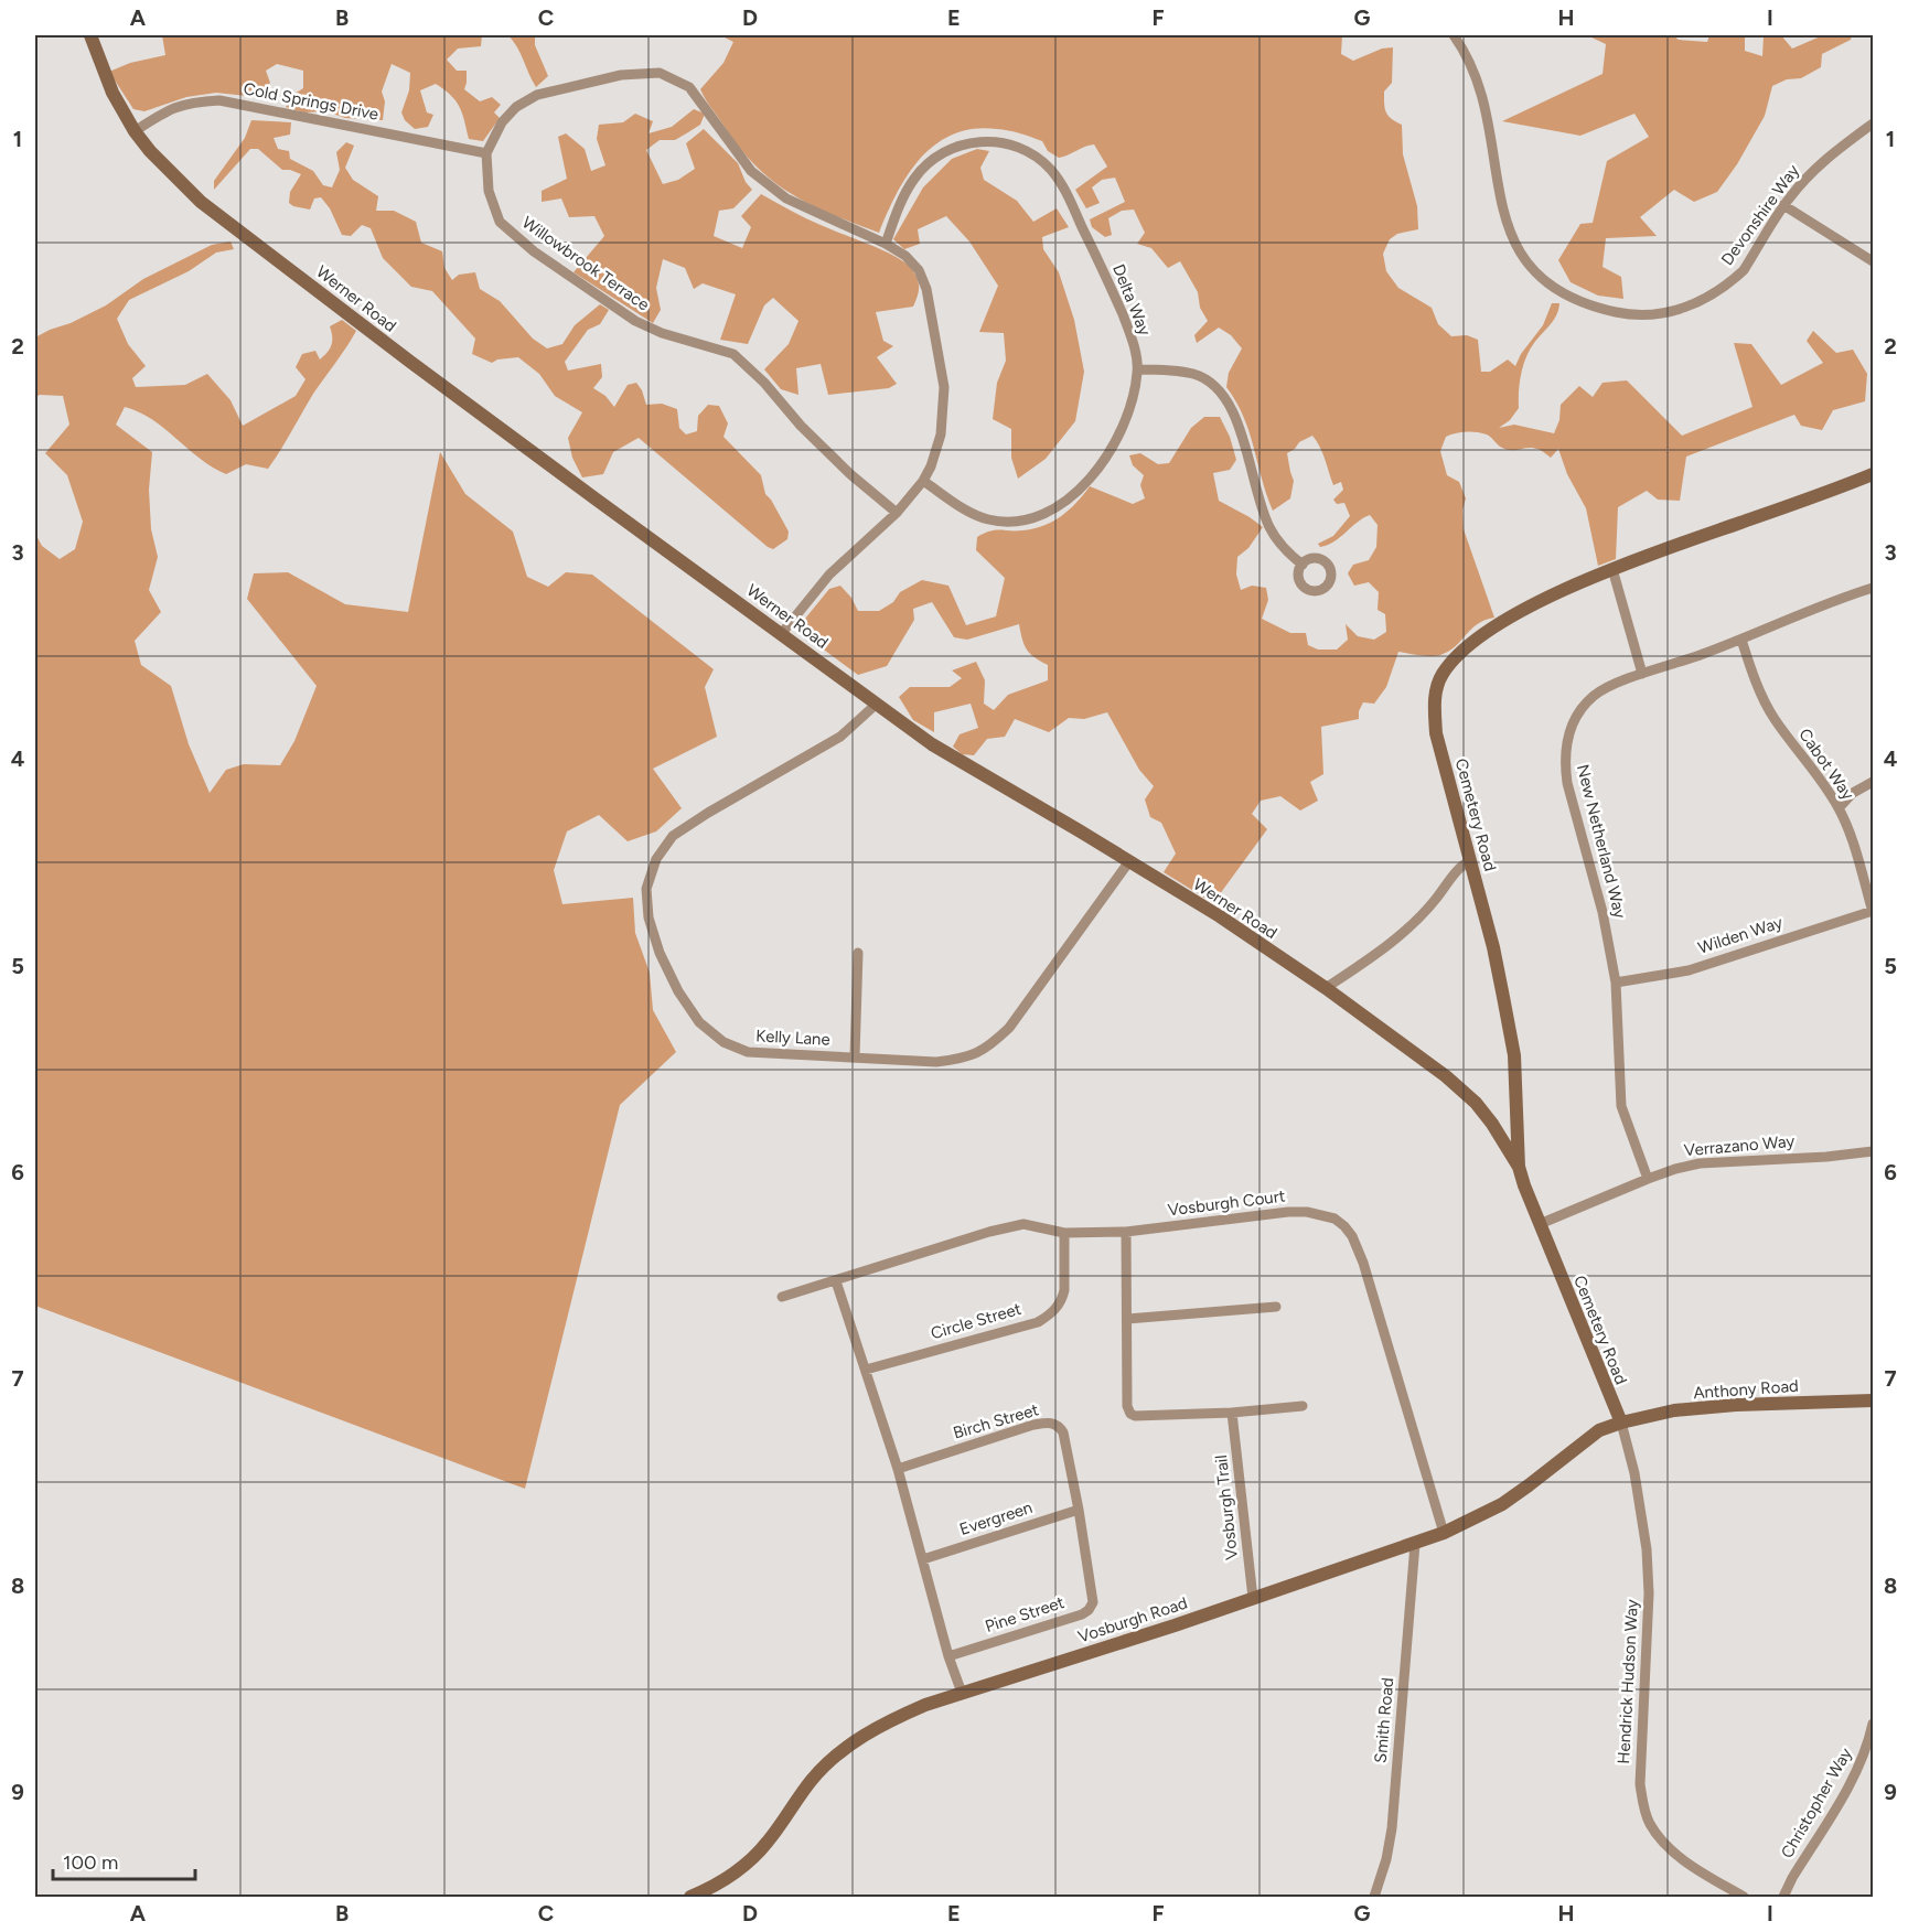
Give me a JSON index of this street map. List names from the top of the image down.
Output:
{
  "streets": {
    "street": [
      "Cold Springs Drive",
      "Devonshire Way",
      "Willowbrook Terrace",
      "Werner Road",
      "Delta Way",
      "Cabot Way",
      "Cemetery Road",
      "New Netherland Way",
      "Wilden Way",
      "Kelly Lane",
      "Verrazano Way",
      "Vosburgh Court",
      "Circle Street",
      "Anthony Road",
      "Birch Street",
      "Vosburgh Trail",
      "Evergreen",
      "Pine Street",
      "Vosburgh Road",
      "Hendrick Hudson Way",
      "Smith Road",
      "Christopher Way"
    ]
  },
  "crossings": [
    ["Cold Springs Drive", "Willowbrook Terrace"],
    ["Cold Springs Drive", "Werner Road"],
    ["Willowbrook Terrace", "Werner Road"],
    ["Willowbrook Terrace", "Delta Way"],
    ["Werner Road", "Cemetery Road"],
    ["Werner Road", "Kelly Lane"],
    ["Cabot Way", "New Netherland Way"],
    ["Cabot Way", "Wilden Way"],
    ["Cemetery Road", "Verrazano Way"],
    ["Cemetery Road", "Anthony Road"],
    ["Cemetery Road", "Vosburgh Road"],
    ["Cemetery Road", "Hendrick Hudson Way"],
    ["New Netherland Way", "Wilden Way"],
    ["New Netherland Way", "Verrazano Way"],
    ["Vosburgh Court", "Circle Street"],
    ["Vosburgh Court", "Vosburgh Road"],
    ["Anthony Road", "Vosburgh Road"],
    ["Anthony Road", "Hendrick Hudson Way"],
    ["Birch Street", "Evergreen"],
    ["Birch Street", "Pine Street"],
    ["Vosburgh Trail", "Vosburgh Road"],
    ["Evergreen", "Pine Street"],
    ["Vosburgh Road", "Hendrick Hudson Way"],
    ["Vosburgh Road", "Smith Road"]
  ],
  "scale_bar": "100 m",
  "grid": {
    "columns": [
      "A",
      "B",
      "C",
      "D",
      "E",
      "F",
      "G",
      "H",
      "I"
    ],
    "rows": [
      "1",
      "2",
      "3",
      "4",
      "5",
      "6",
      "7",
      "8",
      "9"
    ]
  }
}
